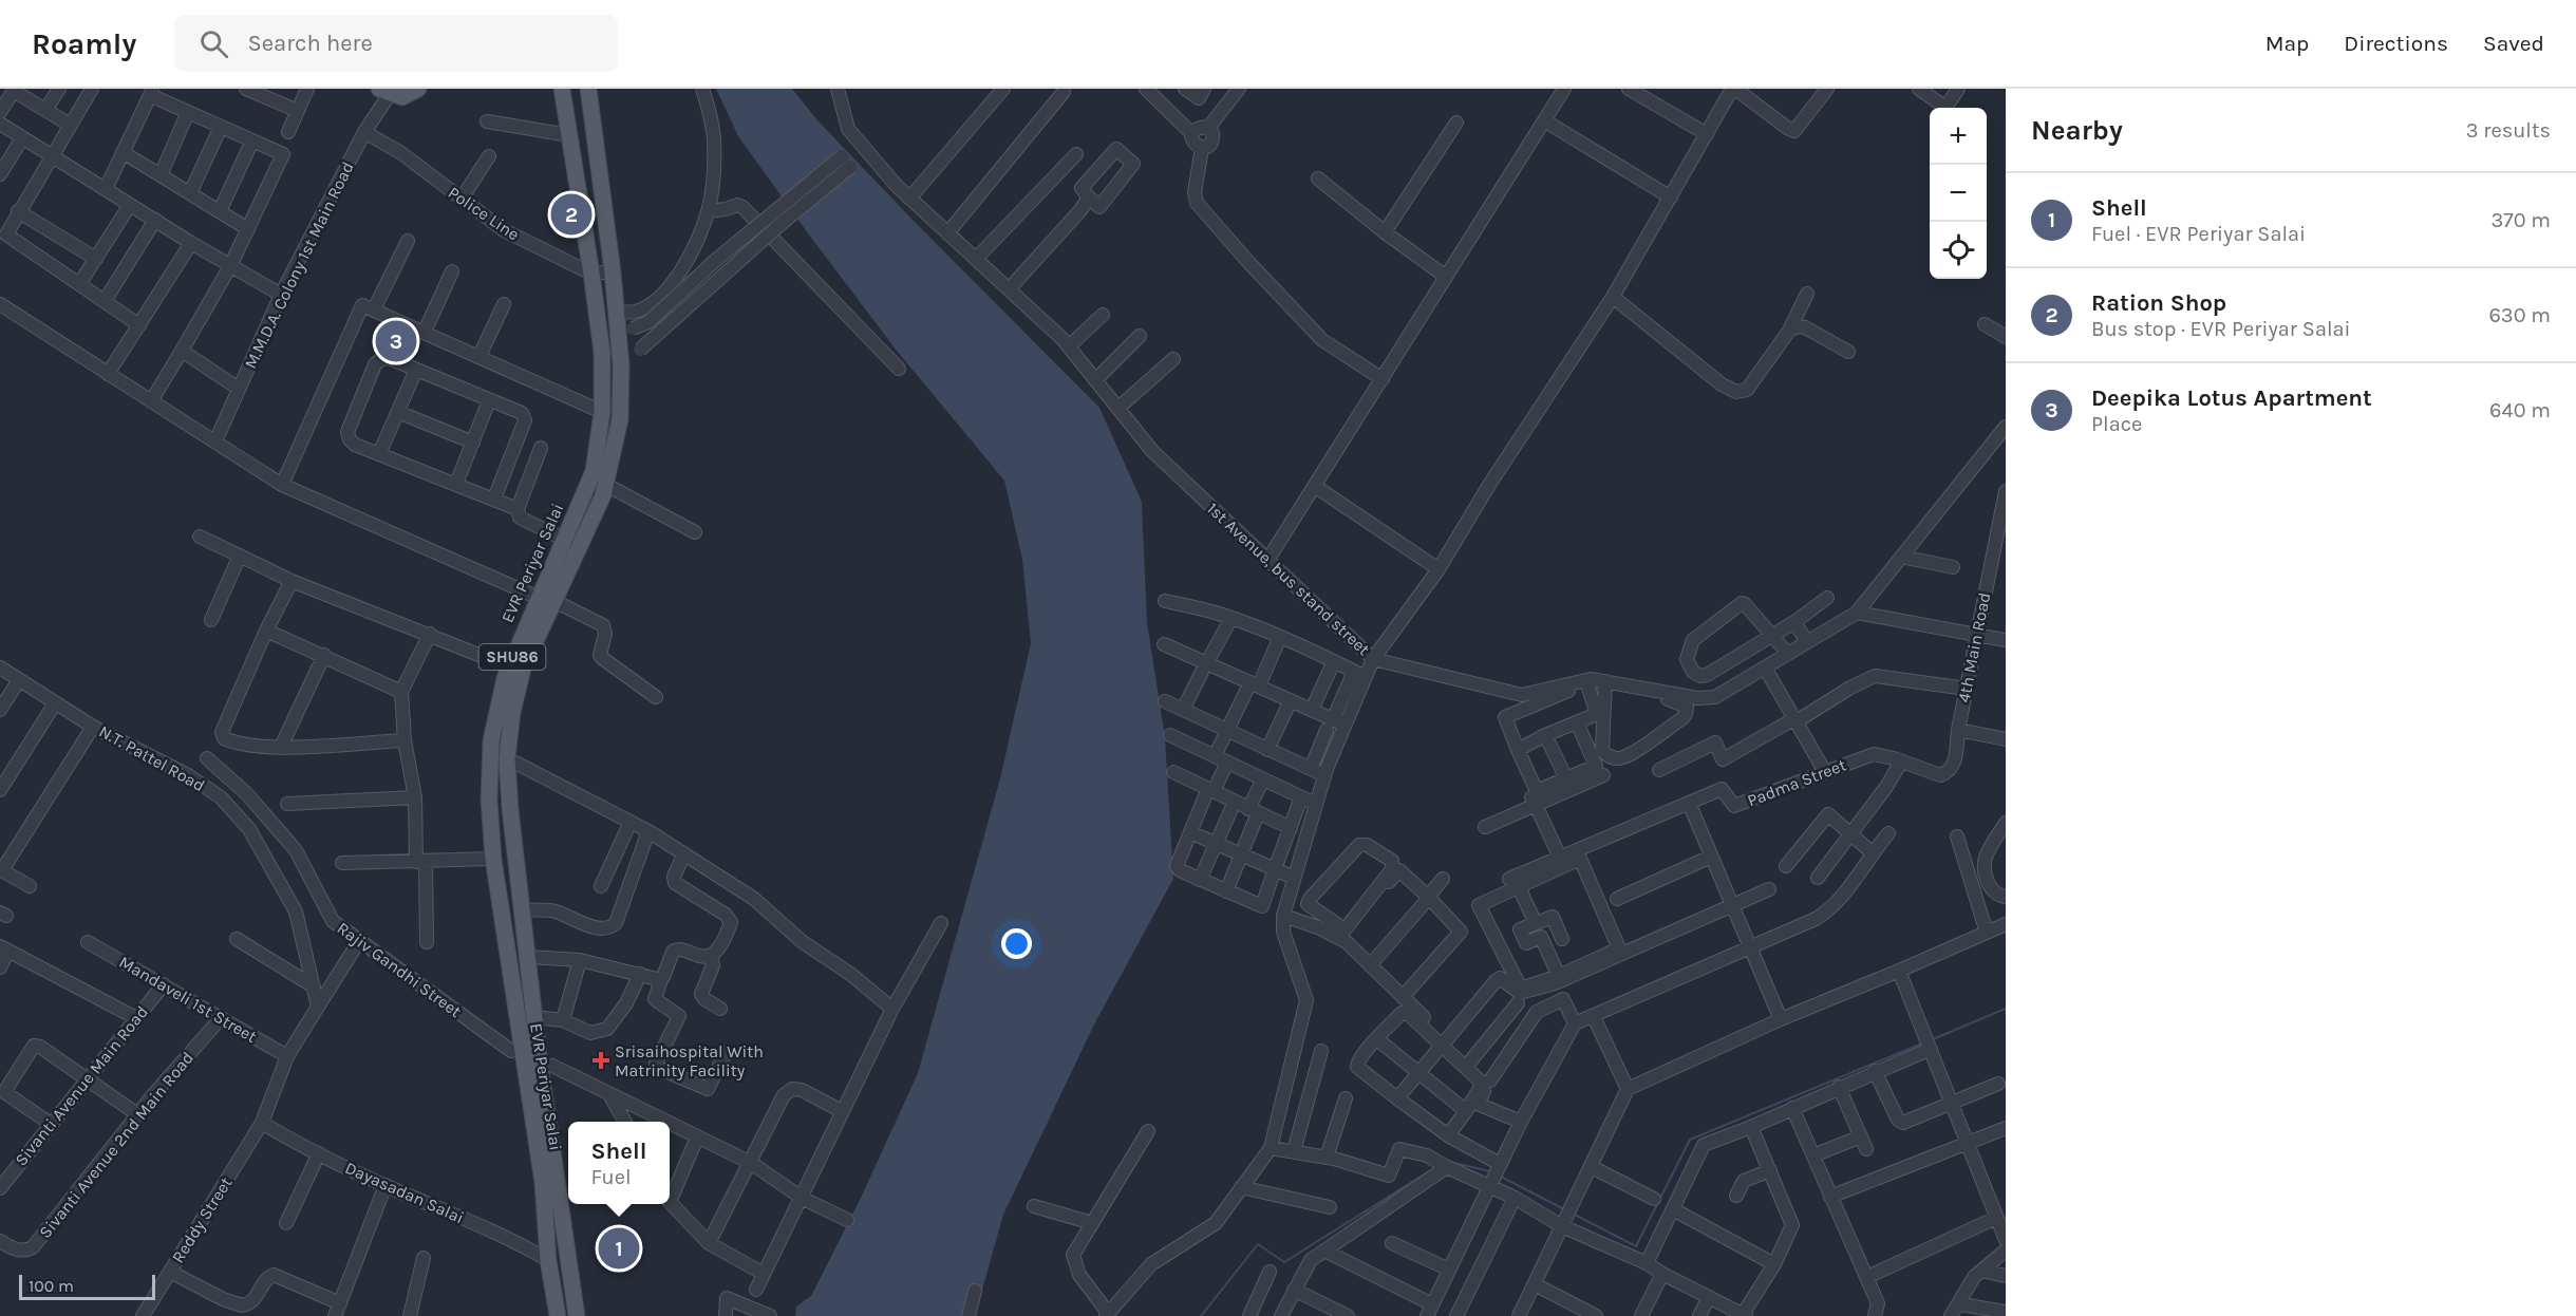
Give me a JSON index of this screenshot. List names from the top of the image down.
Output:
{
  "streets": {
    "main road": ["EVR Periyar Salai", "SHU86"],
    "street": [
      "Police Line",
      "M.M.D.A. Colony 1st Main Road",
      "1st Avenue, bus stand street",
      "4th Main Road",
      "N.T. Pattel Road",
      "Padma Street",
      "Rajiv Gandhi Street",
      "Mandaveli 1st Street",
      "Sivanti Avenue Main Road",
      "Sivanti Avenue 2nd Main Road",
      "Dayasadan Salai",
      "Reddy Street"
    ]
  },
  "crossings": [
    ["Police Line", "M.M.D.A. Colony 1st Main Road"],
    ["Police Line", "EVR Periyar Salai"],
    ["EVR Periyar Salai", "Dayasadan Salai"],
    ["4th Main Road", "Padma Street"],
    ["Mandaveli 1st Street", "Sivanti Avenue Main Road"],
    ["Mandaveli 1st Street", "Sivanti Avenue 2nd Main Road"],
    ["Dayasadan Salai", "Reddy Street"]
  ],
  "places": {
    "health": ["Srisaihospital With Matrinity Facility"]
  },
  "scale_bar": "100 m",
  "page": {
    "header": "Roamly",
    "search": "Search here",
    "nav": ["Map", "Directions", "Saved"],
    "heading": ["Nearby", "3 results"],
    "map_buttons": ["+", "−"],
    "list": [
      {
        "mark": "1",
        "name": "Shell",
        "note": "Fuel · EVR Periyar Salai",
        "value": "370 m"
      },
      {
        "mark": "2",
        "name": "Ration Shop",
        "note": "Bus stop · EVR Periyar Salai",
        "value": "630 m"
      },
      {
        "mark": "3",
        "name": "Deepika Lotus Apartment",
        "note": "Place",
        "value": "640 m"
      }
    ],
    "pins": ["2", "3", "1"],
    "popup": ["Shell", "Fuel"],
    "scale": "100 m"
  }
}
